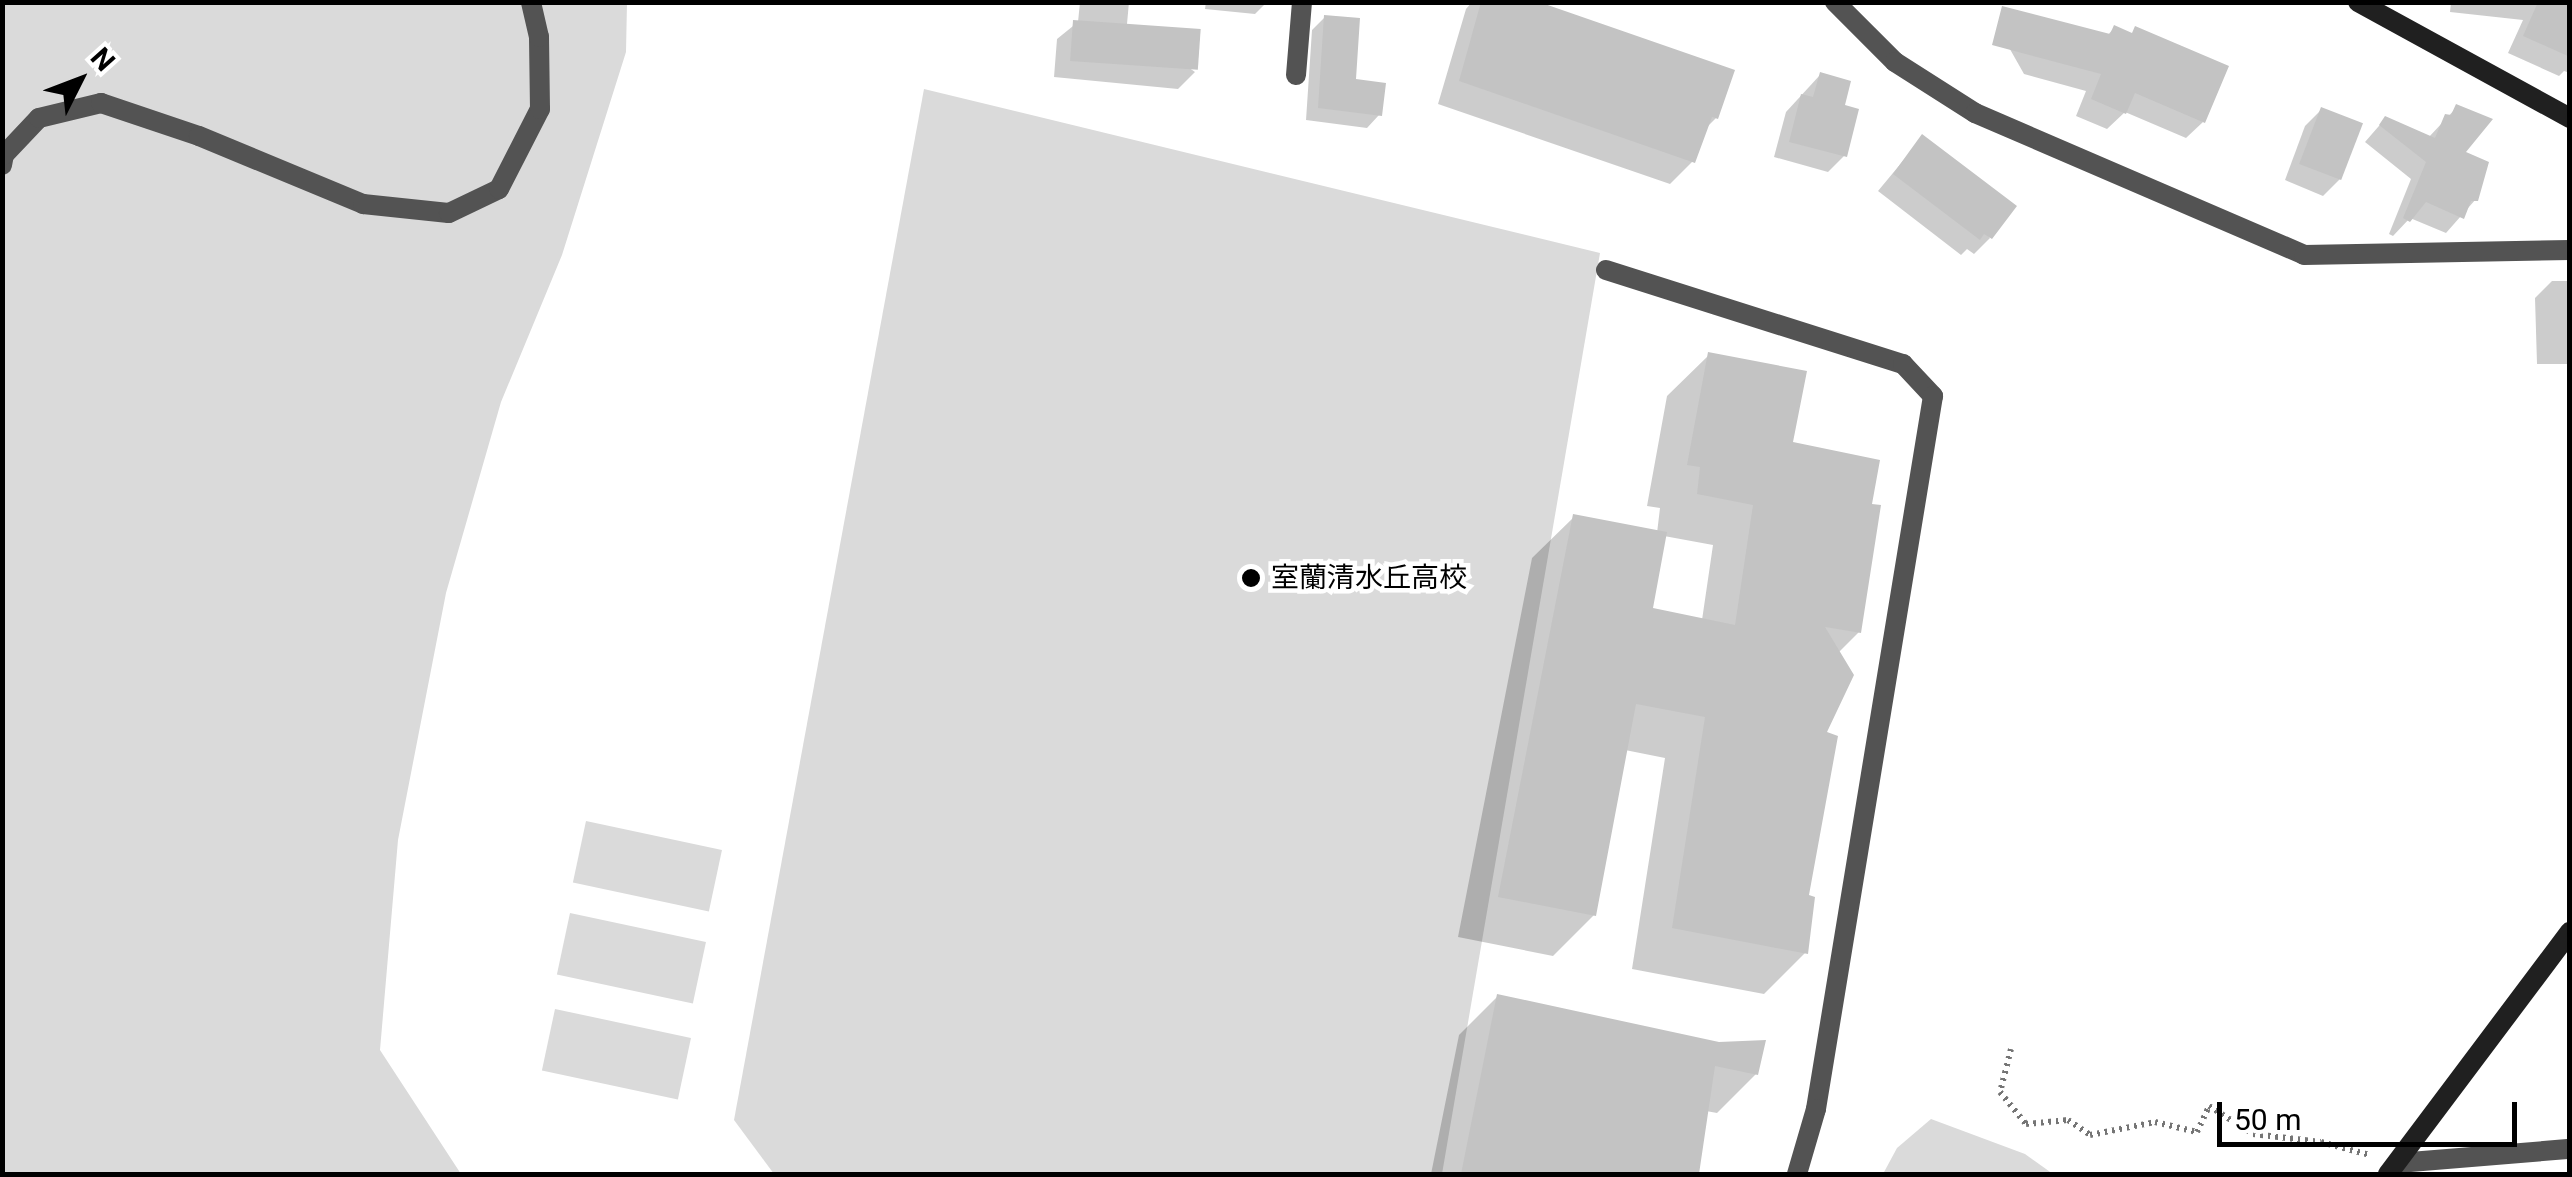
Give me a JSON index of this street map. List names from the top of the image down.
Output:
{
  "places": ["室蘭清水丘高校"],
  "scale_bar": "50 m",
  "north": "top right"
}
